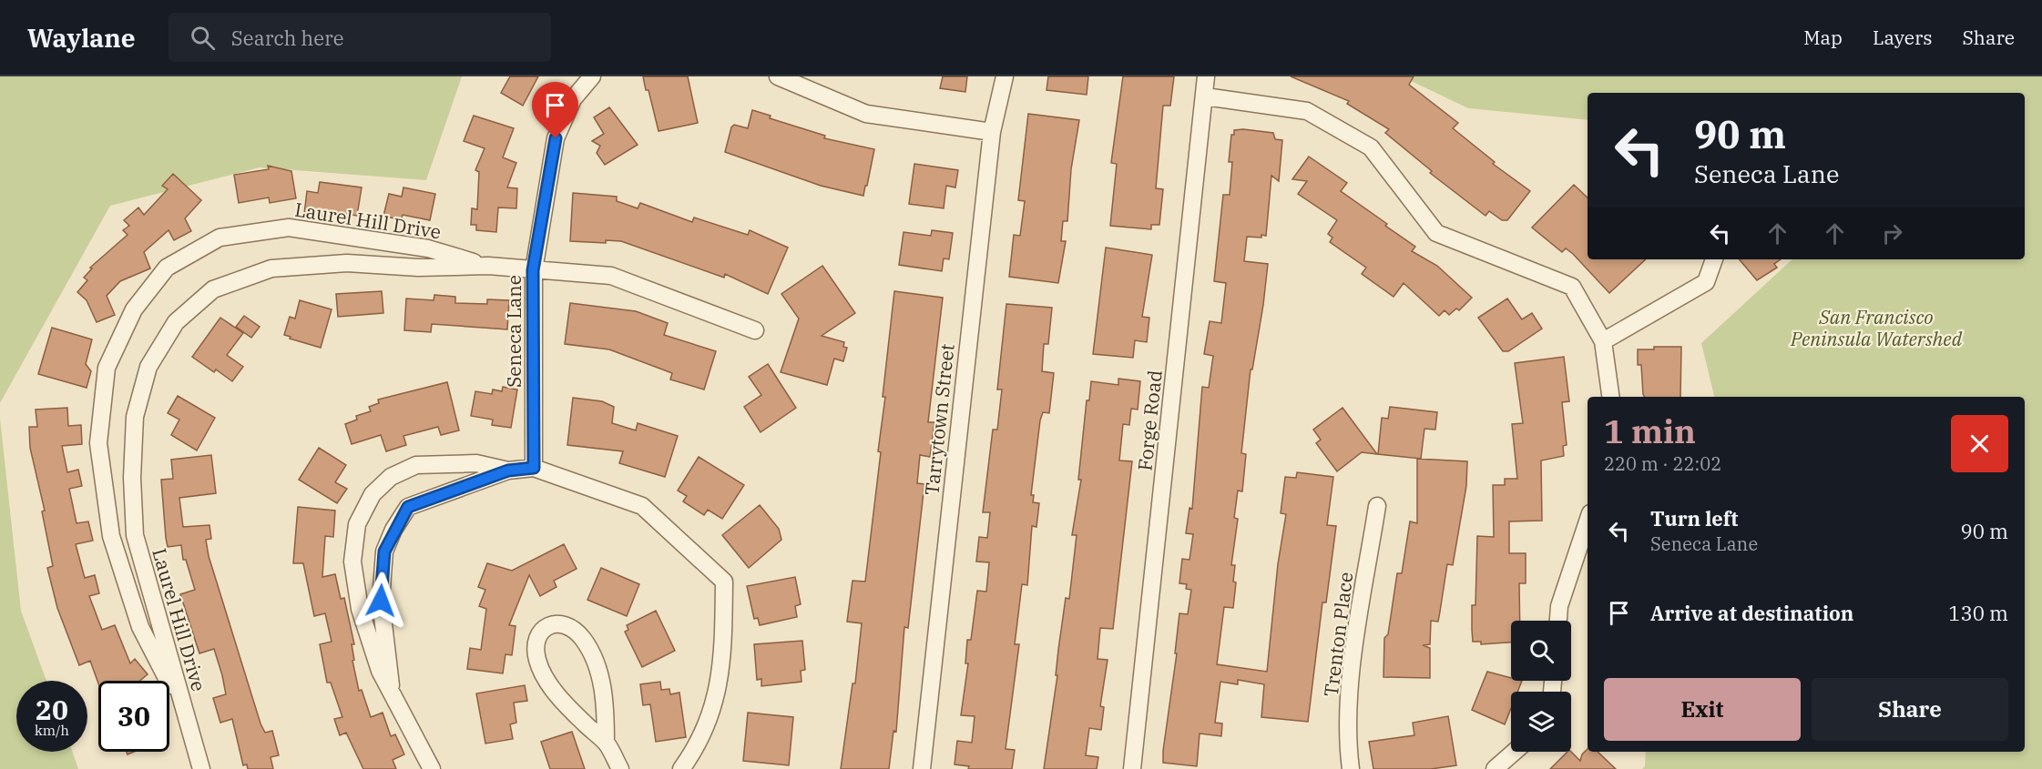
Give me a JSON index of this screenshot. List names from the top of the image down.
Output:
{
  "streets": {
    "street": [
      "Laurel Hill Drive",
      "Seneca Lane",
      "Tarrytown Street",
      "Forge Road",
      "Trenton Place"
    ]
  },
  "crossings": [
    ["Laurel Hill Drive", "Seneca Lane"]
  ],
  "parks": ["San Francisco Peninsula Watershed"],
  "page": {
    "header": "Waylane",
    "search": "Search here",
    "nav": ["Map", "Layers", "Share"],
    "turn": ["90 m", "Seneca Lane"],
    "heading": ["1 min", "220 m · 22:02"],
    "list": [
      {
        "name": "Turn left",
        "note": "Seneca Lane",
        "value": "90 m"
      },
      {
        "name": "Arrive at destination",
        "value": "130 m"
      }
    ],
    "buttons": ["Exit", "Share"],
    "speed": "20 km/h",
    "limit": "30"
  }
}
